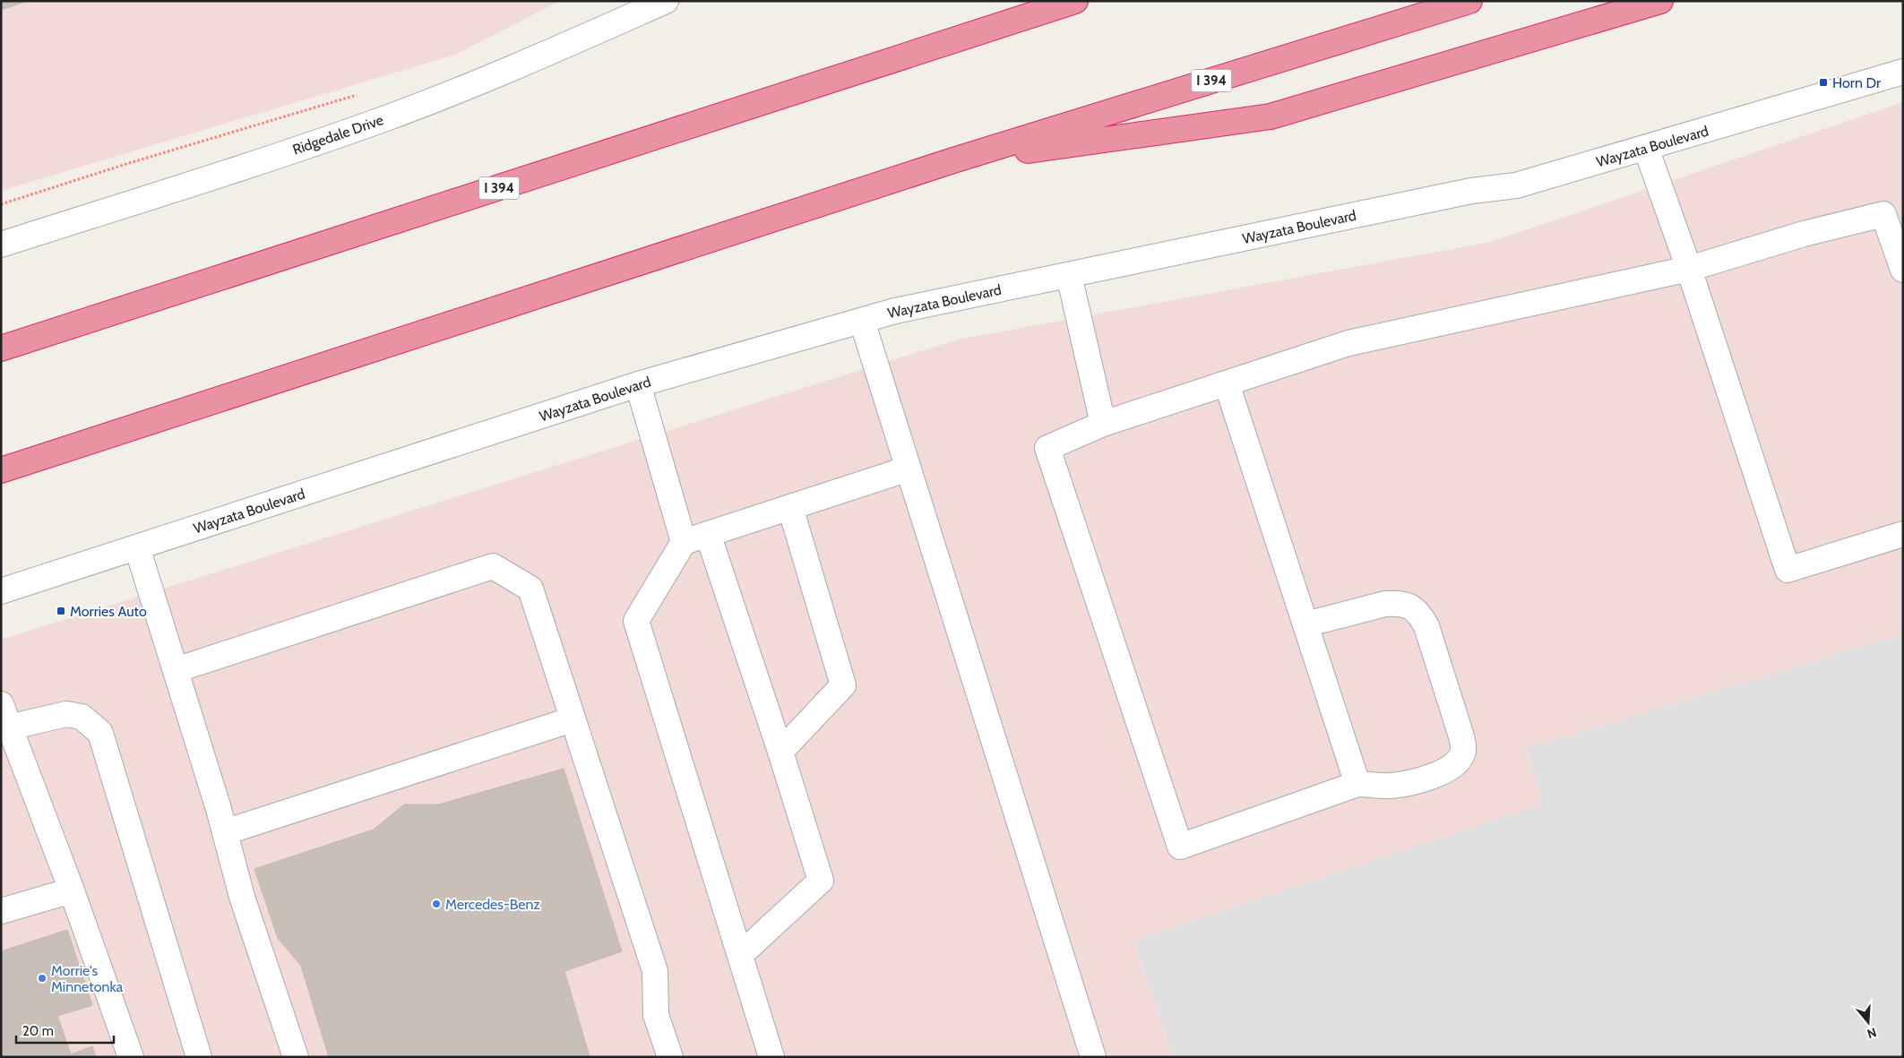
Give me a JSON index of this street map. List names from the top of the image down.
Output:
{
  "streets": {
    "highway": ["I 394"],
    "street": ["Ridgedale Drive", "Wayzata Boulevard"]
  },
  "places": {
    "transit": ["Horn Dr", "Morries Auto"],
    "other": ["Mercedes-Benz", "Morrie's Minnetonka"]
  },
  "scale_bar": "20 m",
  "north": "bottom"
}
